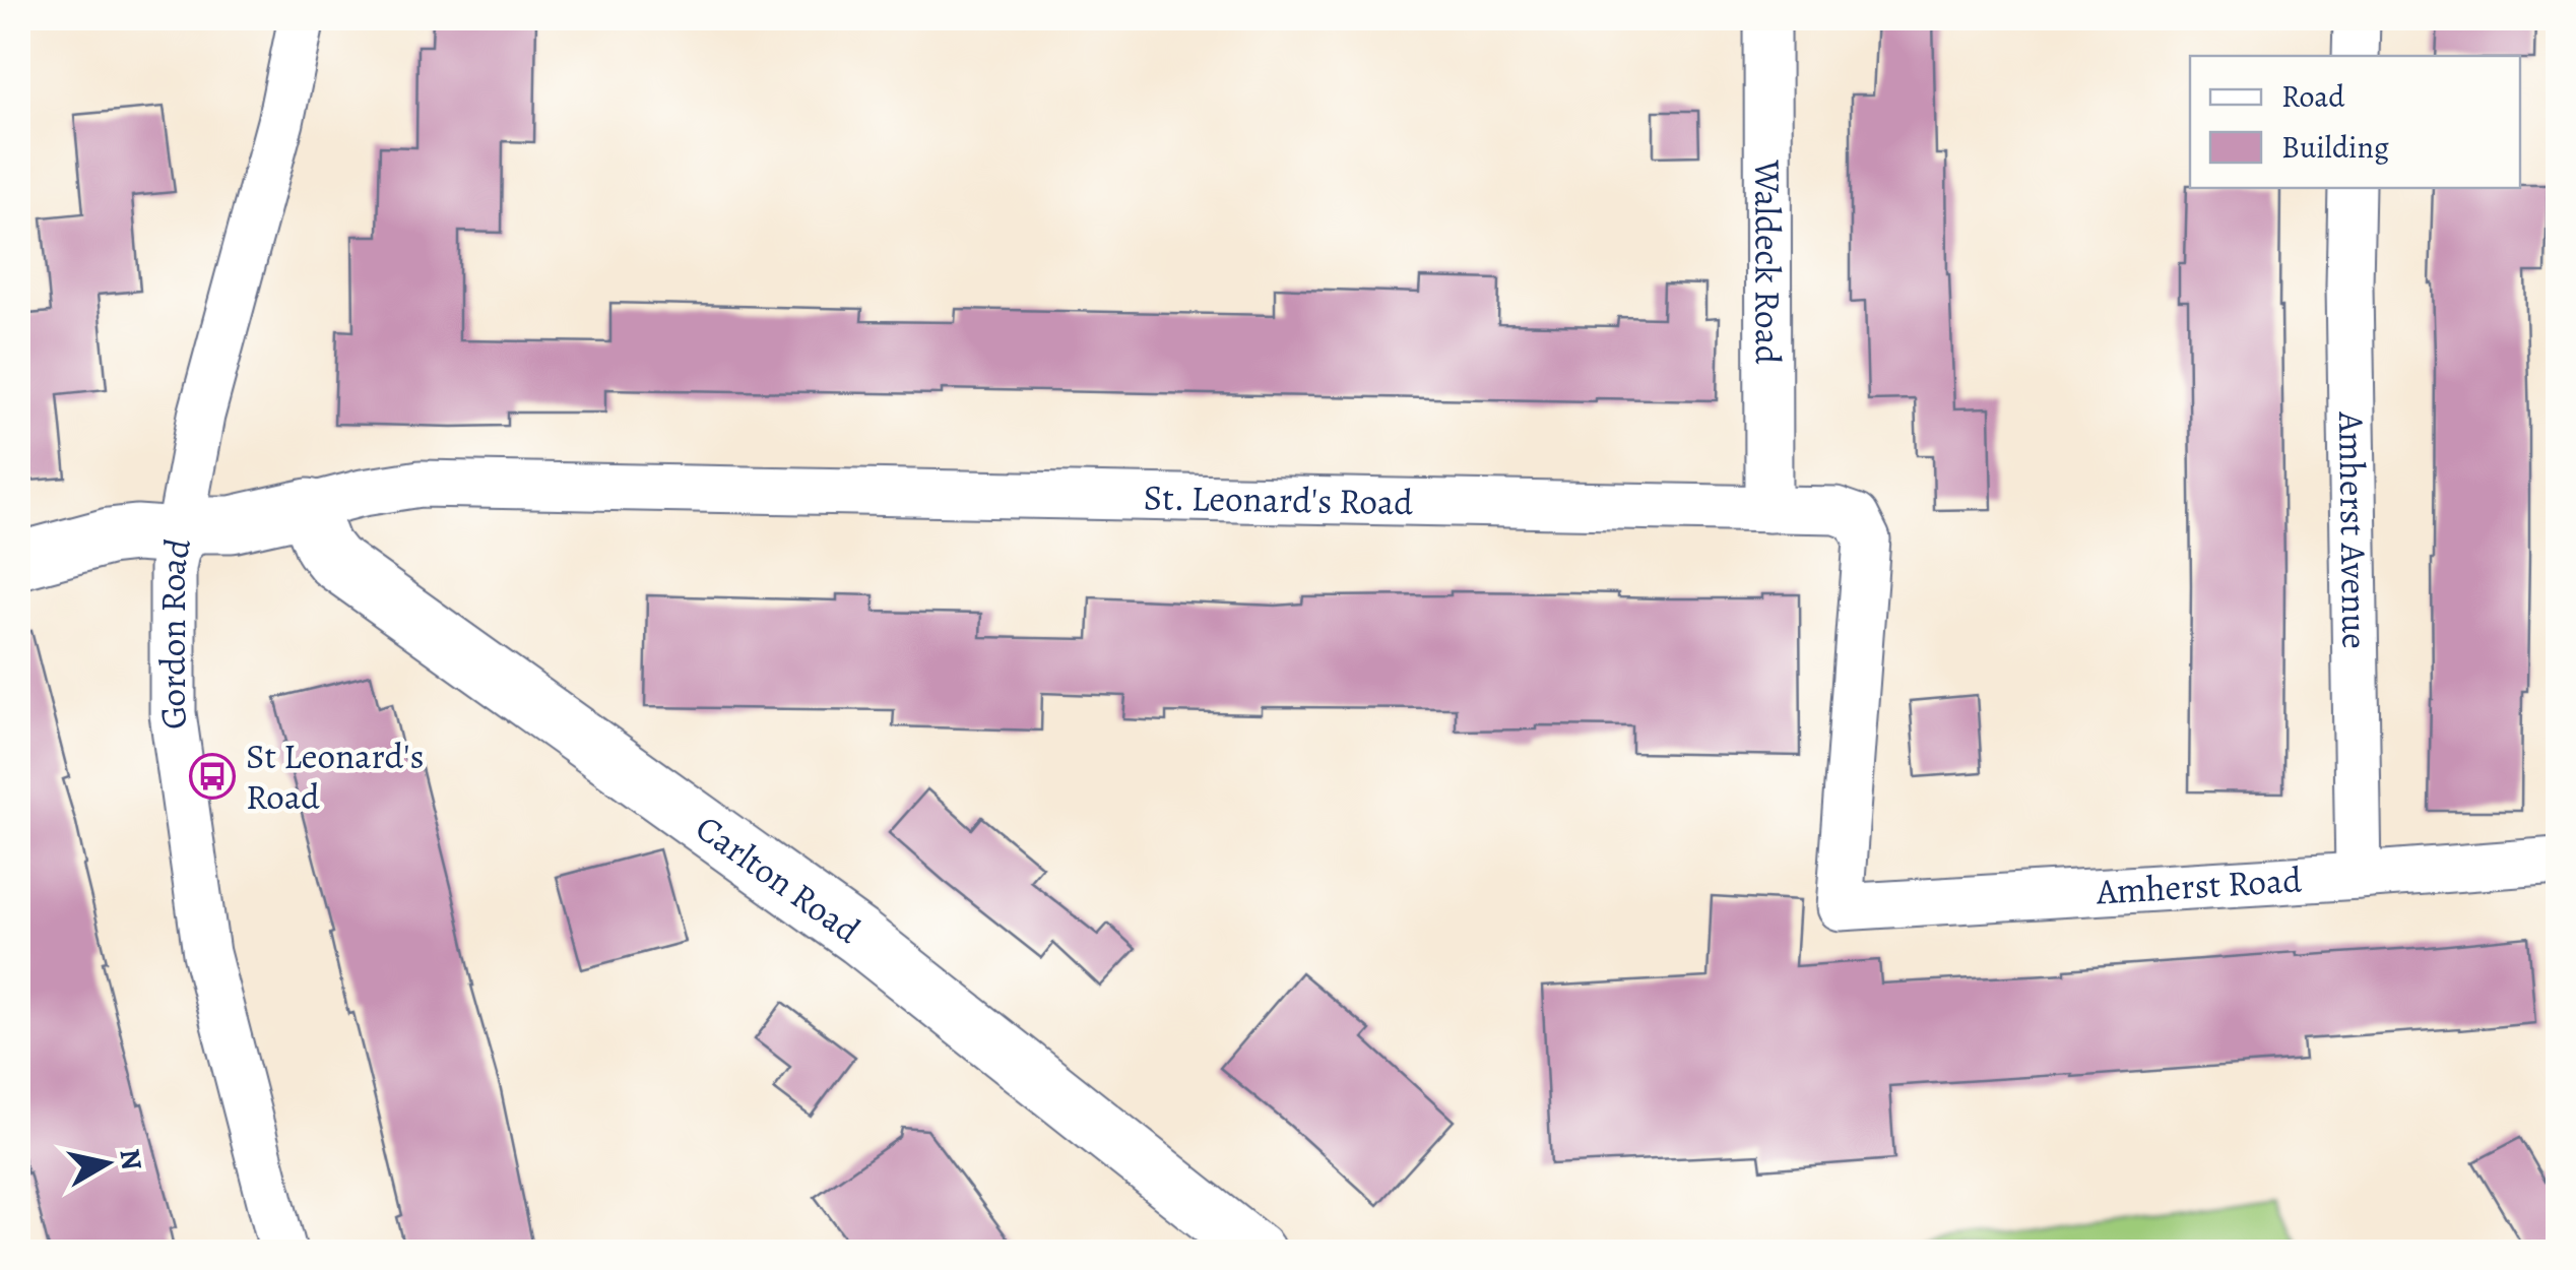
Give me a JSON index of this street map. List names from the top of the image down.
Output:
{
  "streets": {
    "street": [
      "Waldeck Road",
      "St. Leonard's Road",
      "Amherst Avenue",
      "Gordon Road",
      "Carlton Road",
      "Amherst Road"
    ]
  },
  "crossings": [
    ["Waldeck Road", "St. Leonard's Road"],
    ["St. Leonard's Road", "Carlton Road"],
    ["St. Leonard's Road", "Amherst Road"],
    ["Amherst Avenue", "Amherst Road"]
  ],
  "places": {
    "bus stop": ["St Leonard's Road"]
  },
  "legend": ["Road", "Building"],
  "north": "right"
}
